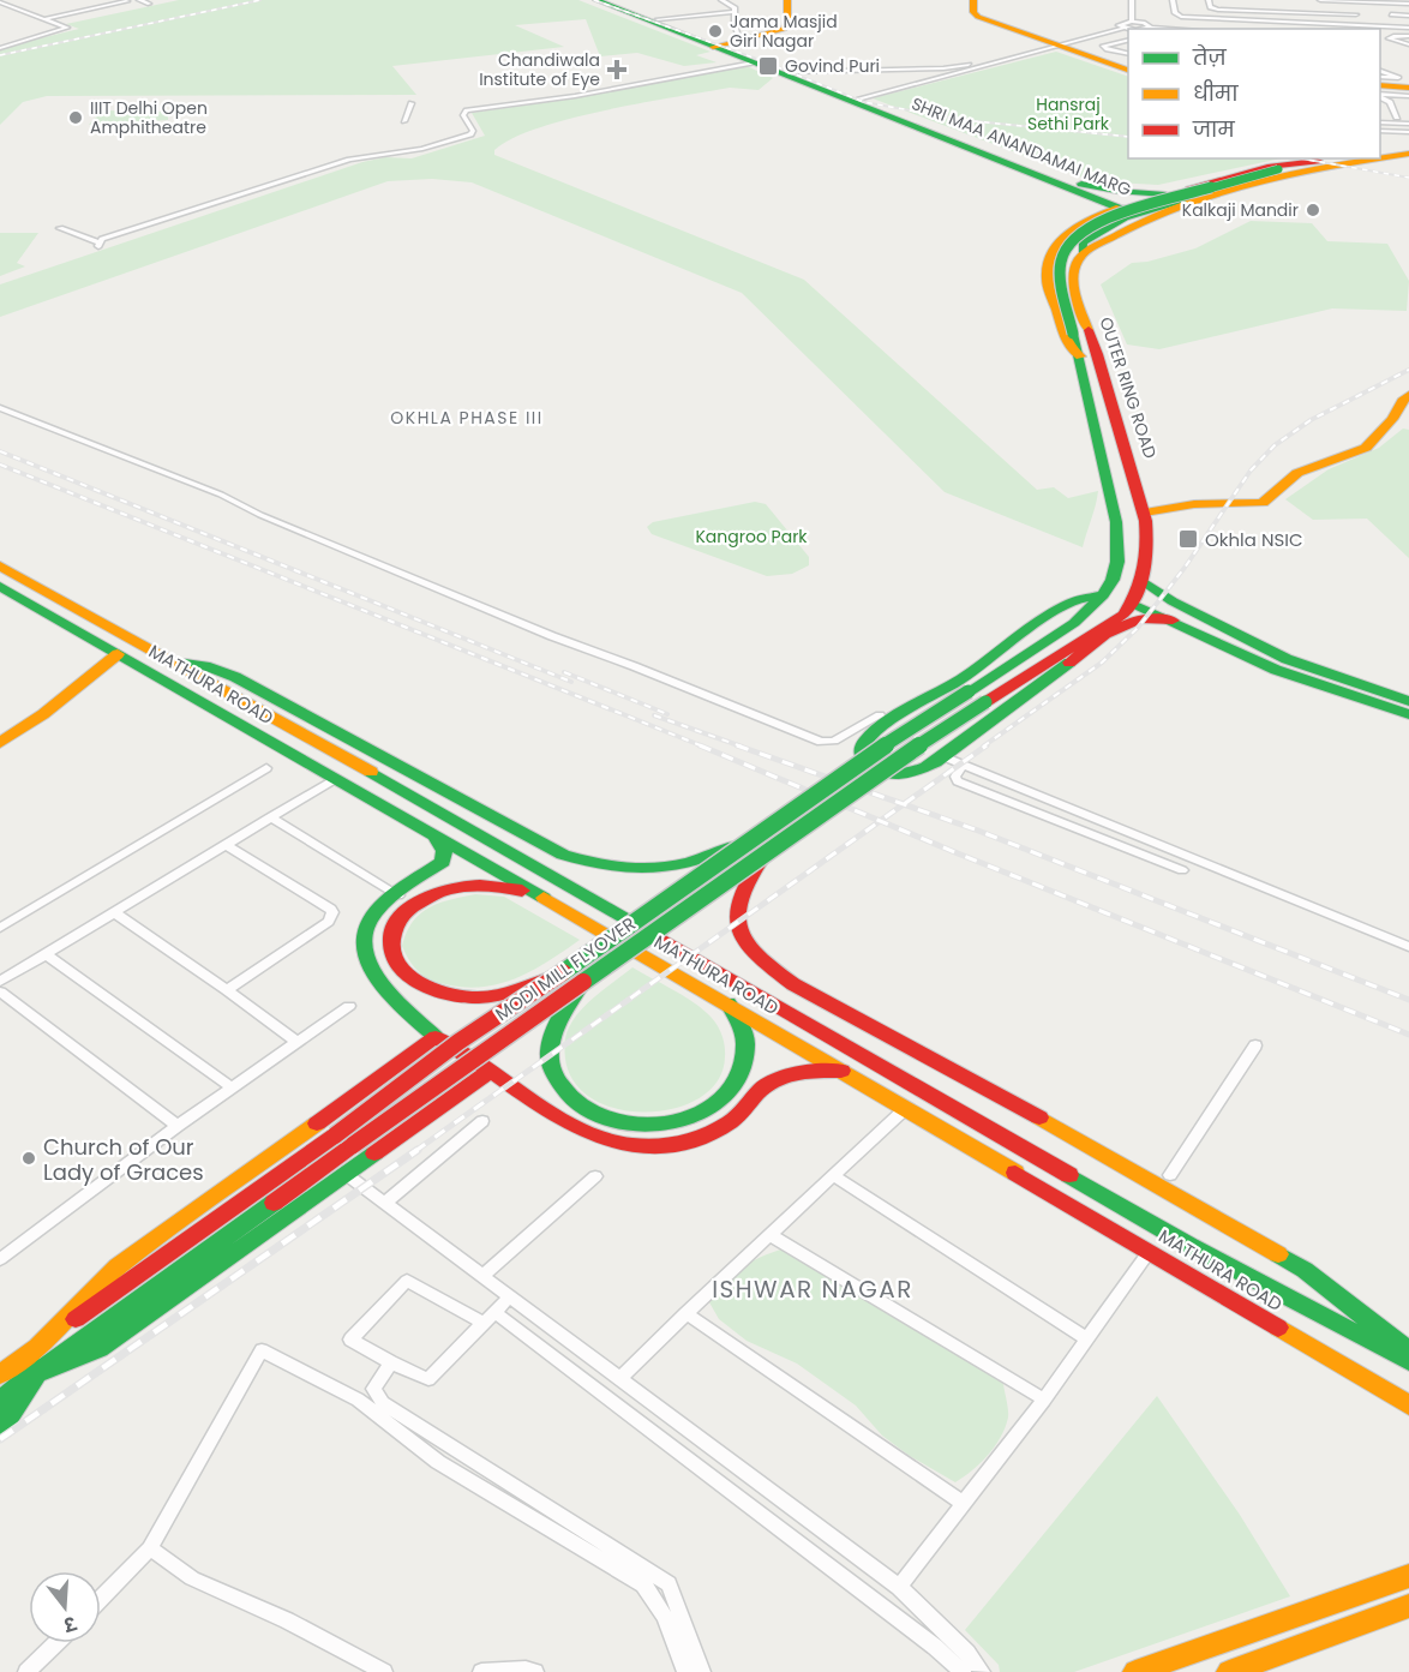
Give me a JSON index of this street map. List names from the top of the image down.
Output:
{
  "streets": {
    "main road": [
      "SHRI MAA ANANDAMAI MARG",
      "OUTER RING ROAD",
      "MATHURA ROAD",
      "MODI MILL FLYOVER"
    ]
  },
  "crossings": [
    ["OUTER RING ROAD", "MODI MILL FLYOVER"]
  ],
  "districts": ["OKHLA PHASE III", "ISHWAR NAGAR"],
  "parks": ["Hansraj Sethi Park", "Kangroo Park"],
  "places": {
    "other": [
      "Jama Masjid Giri Nagar",
      "IIIT Delhi Open Amphitheatre",
      "Kalkaji Mandir",
      "Church of Our Lady of Graces"
    ],
    "transit": ["Govind Puri", "Okhla NSIC"],
    "health": ["Chandiwala Institute of Eye"]
  },
  "legend": ["तेज़", "धीमा", "जाम"],
  "north": "bottom"
}
